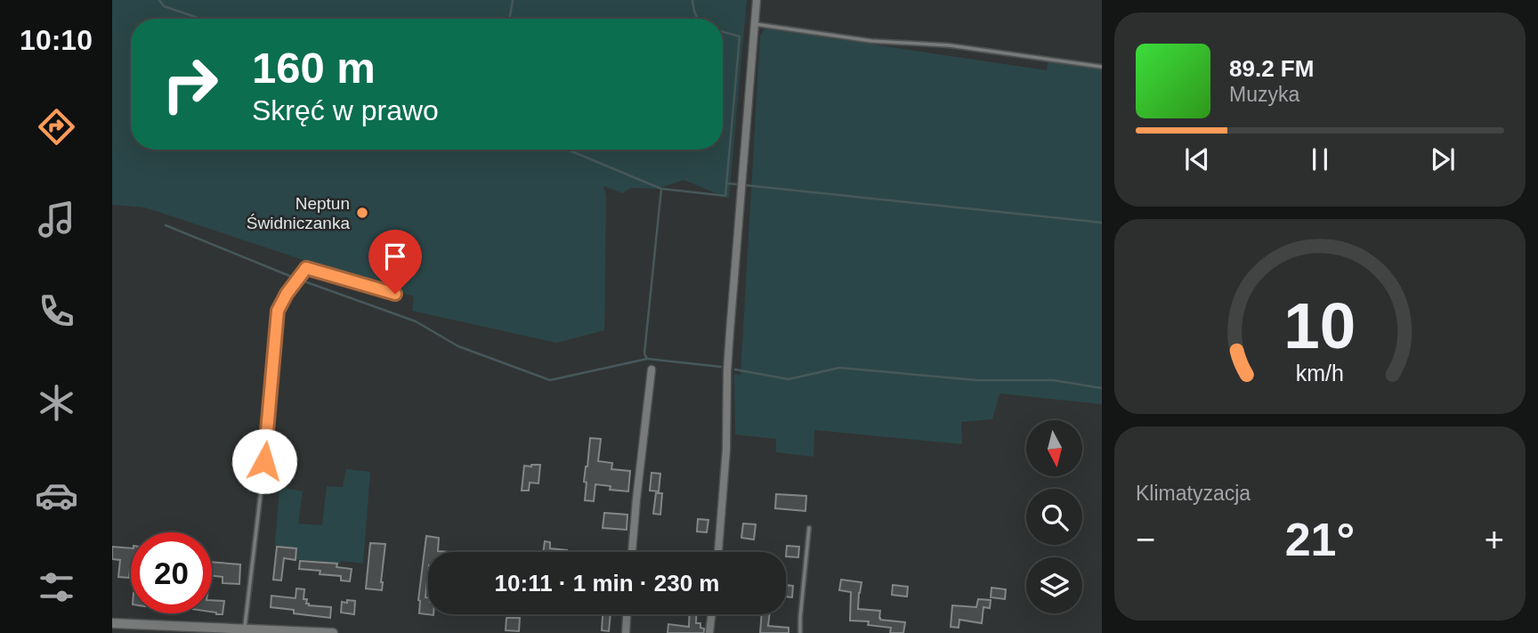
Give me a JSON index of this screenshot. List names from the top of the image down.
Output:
{
  "places": ["Neptun Świdniczanka"],
  "north": "bottom",
  "page": {
    "tabs": "10:10",
    "turn": ["160 m", "Skręć w prawo"],
    "song": ["89.2 FM", "Muzyka"],
    "tile": "Klimatyzacja",
    "heat": ["−", "21°", "+"],
    "limit": "20",
    "trip": "10:11 · 1 min · 230 m",
    "gauge": ["10", "km/h"]
  }
}
